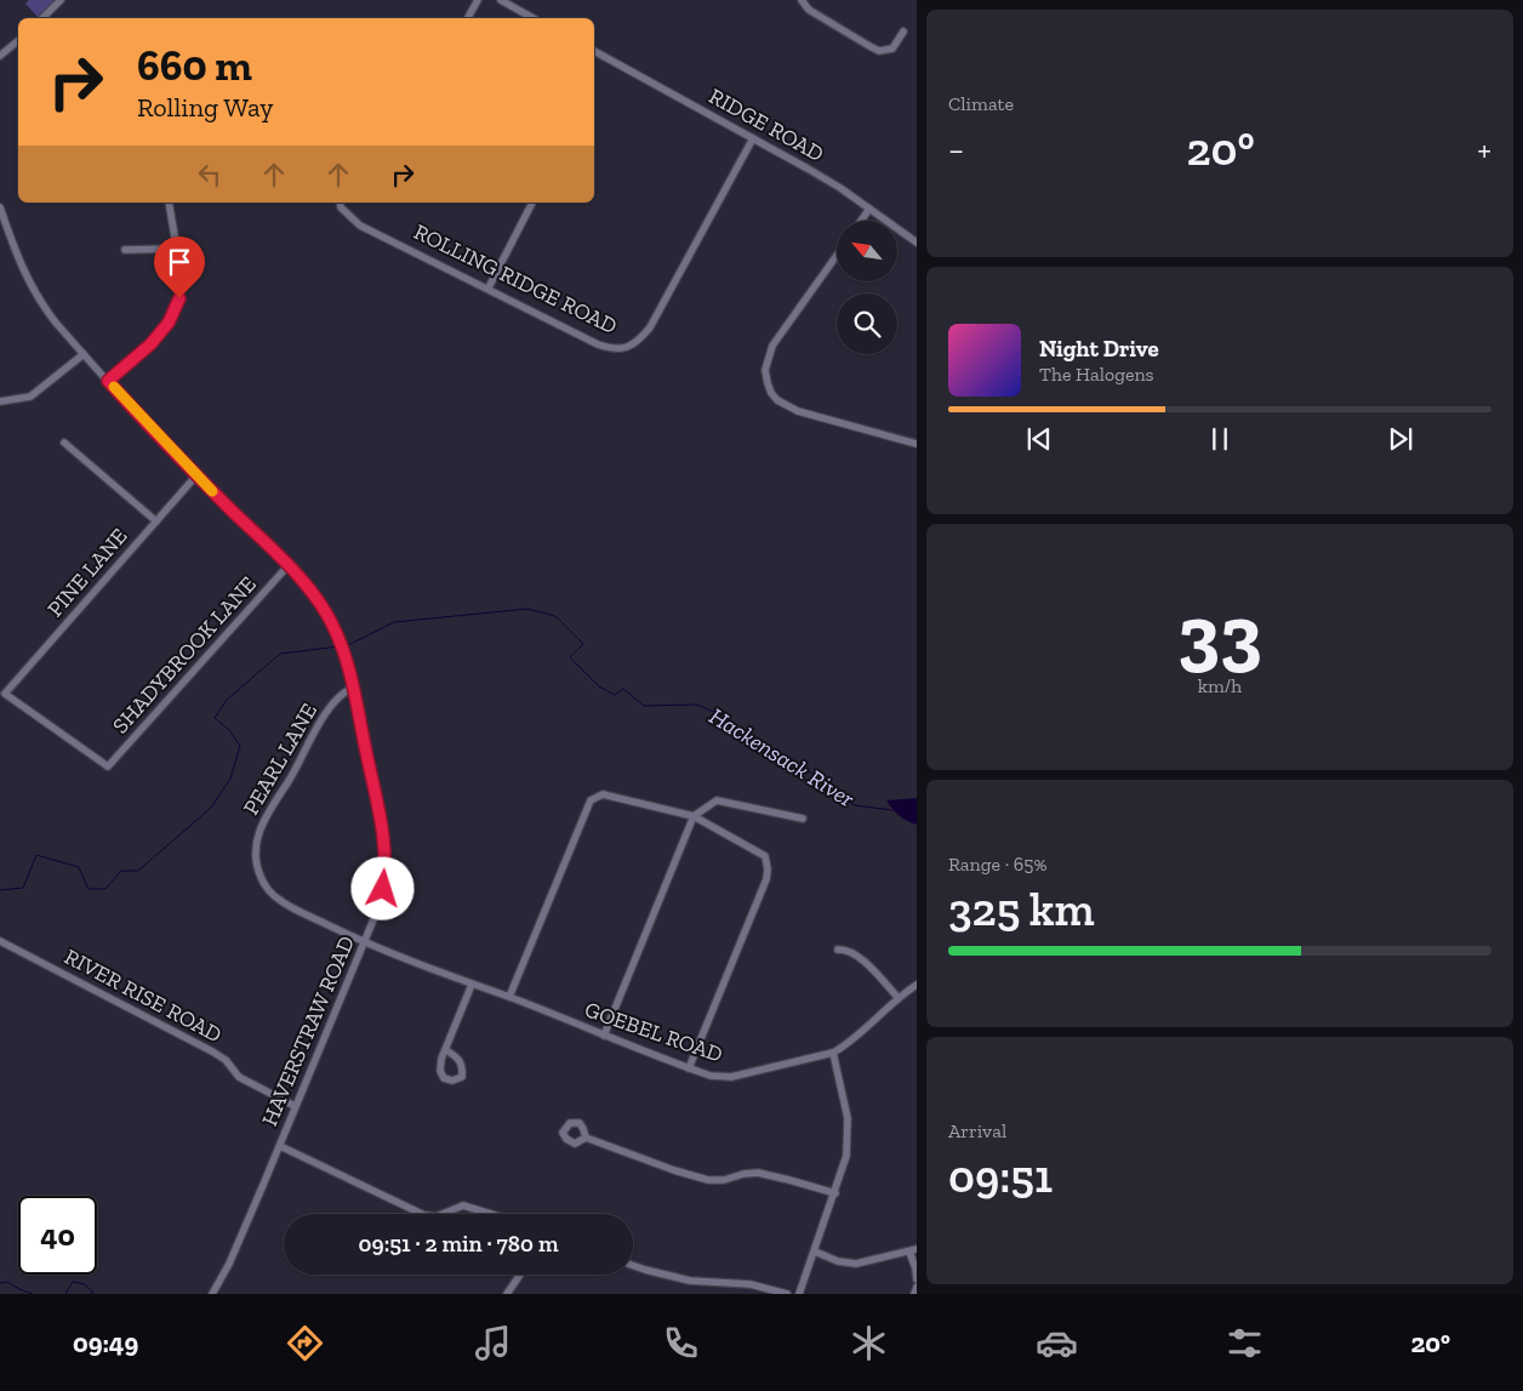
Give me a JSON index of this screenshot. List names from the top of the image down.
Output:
{
  "streets": {
    "street": [
      "RIDGE ROAD",
      "ROLLING RIDGE ROAD",
      "PINE LANE",
      "SHADYBROOK LANE",
      "PEARL LANE",
      "RIVER RISE ROAD",
      "HAVERSTRAW ROAD",
      "GOEBEL ROAD"
    ]
  },
  "crossings": [
    ["RIDGE ROAD", "ROLLING RIDGE ROAD"],
    ["PINE LANE", "SHADYBROOK LANE"],
    ["PINE LANE", "HAVERSTRAW ROAD"],
    ["SHADYBROOK LANE", "HAVERSTRAW ROAD"],
    ["PEARL LANE", "HAVERSTRAW ROAD"],
    ["PEARL LANE", "GOEBEL ROAD"],
    ["RIVER RISE ROAD", "HAVERSTRAW ROAD"],
    ["HAVERSTRAW ROAD", "GOEBEL ROAD"]
  ],
  "water": ["Hackensack River"],
  "north": "top left",
  "page": {
    "tile": [
      "Climate",
      ["33", "km/h"],
      ["Range · 65%", "325 km"],
      ["Arrival", "09:51"]
    ],
    "turn": ["660 m", "Rolling Way"],
    "heat": ["−", "20°", "+"],
    "song": ["Night Drive", "The Halogens"],
    "limit": "40",
    "trip": "09:51 · 2 min · 780 m",
    "tabs": ["09:49", "20°"]
  }
}
